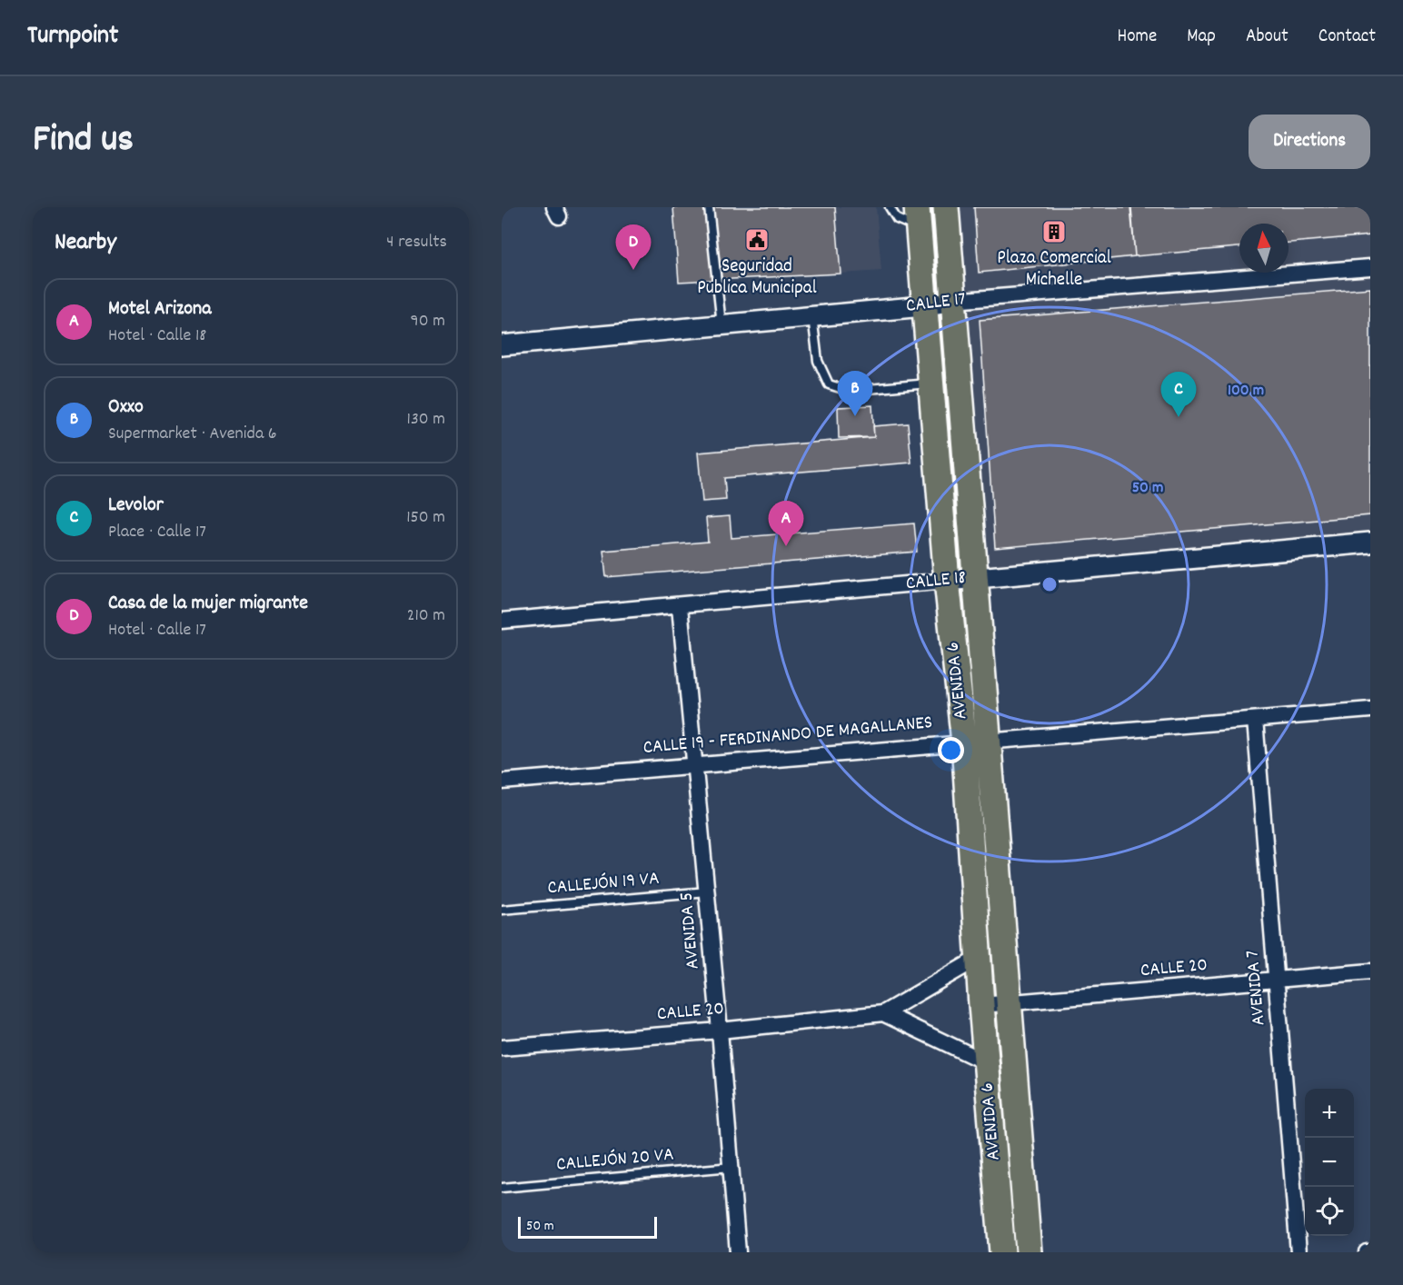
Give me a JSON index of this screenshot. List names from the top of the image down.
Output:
{
  "streets": {
    "main road": ["AVENIDA 6"],
    "street": [
      "CALLE 17",
      "CALLE 18",
      "CALLE 19 - FERDINANDO DE MAGALLANES",
      "AVENIDA 5",
      "CALLE 20",
      "AVENIDA 7"
    ],
    "lane": ["CALLEJÓN 19 VA", "CALLEJÓN 20 VA"]
  },
  "crossings": [
    ["CALLE 17", "AVENIDA 6"],
    ["CALLE 18", "AVENIDA 6"],
    ["CALLE 18", "AVENIDA 5"],
    ["AVENIDA 6", "CALLE 19 - FERDINANDO DE MAGALLANES"],
    ["AVENIDA 6", "CALLE 20"],
    ["CALLE 19 - FERDINANDO DE MAGALLANES", "AVENIDA 5"],
    ["CALLE 19 - FERDINANDO DE MAGALLANES", "AVENIDA 7"],
    ["CALLEJÓN 19 VA", "AVENIDA 5"],
    ["AVENIDA 5", "CALLE 20"],
    ["AVENIDA 5", "CALLEJÓN 20 VA"],
    ["CALLE 20", "AVENIDA 7"]
  ],
  "places": {
    "building": ["Plaza Comercial Michelle"],
    "public building": ["Seguridad Publica Municipal"]
  },
  "scale_bar": "50 m",
  "north": "top",
  "page": {
    "header": "Turnpoint",
    "nav": [
      "Home",
      "Map",
      "About",
      "Contact"
    ],
    "title": "Find us",
    "buttons": "Directions",
    "heading": ["Nearby", "4 results"],
    "pins": [
      "D",
      "B",
      "C",
      "A"
    ],
    "list": [
      {
        "mark": "A",
        "name": "Motel Arizona",
        "note": "Hotel · Calle 18",
        "value": "90 m"
      },
      {
        "mark": "B",
        "name": "Oxxo",
        "note": "Supermarket · Avenida 6",
        "value": "130 m"
      },
      {
        "mark": "C",
        "name": "Levolor",
        "note": "Place · Calle 17",
        "value": "150 m"
      },
      {
        "mark": "D",
        "name": "Casa de la mujer migrante",
        "note": "Hotel · Calle 17",
        "value": "210 m"
      }
    ],
    "map_buttons": ["+", "−"],
    "scale": "50 m"
  },
  "rings": ["100 m", "50 m"]
}
